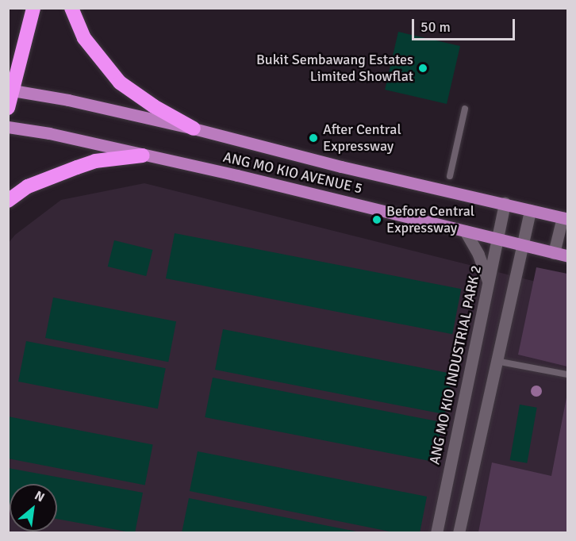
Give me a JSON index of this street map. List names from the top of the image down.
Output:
{
  "streets": {
    "main road": ["ANG MO KIO AVENUE 5"],
    "street": ["ANG MO KIO INDUSTRIAL PARK 2"]
  },
  "crossings": [
    ["ANG MO KIO AVENUE 5", "ANG MO KIO INDUSTRIAL PARK 2"]
  ],
  "places": ["Bukit Sembawang Estates Limited Showflat", "After Central Expressway", "Before Central Expressway"],
  "scale_bar": "50 m",
  "north": "top right"
}
